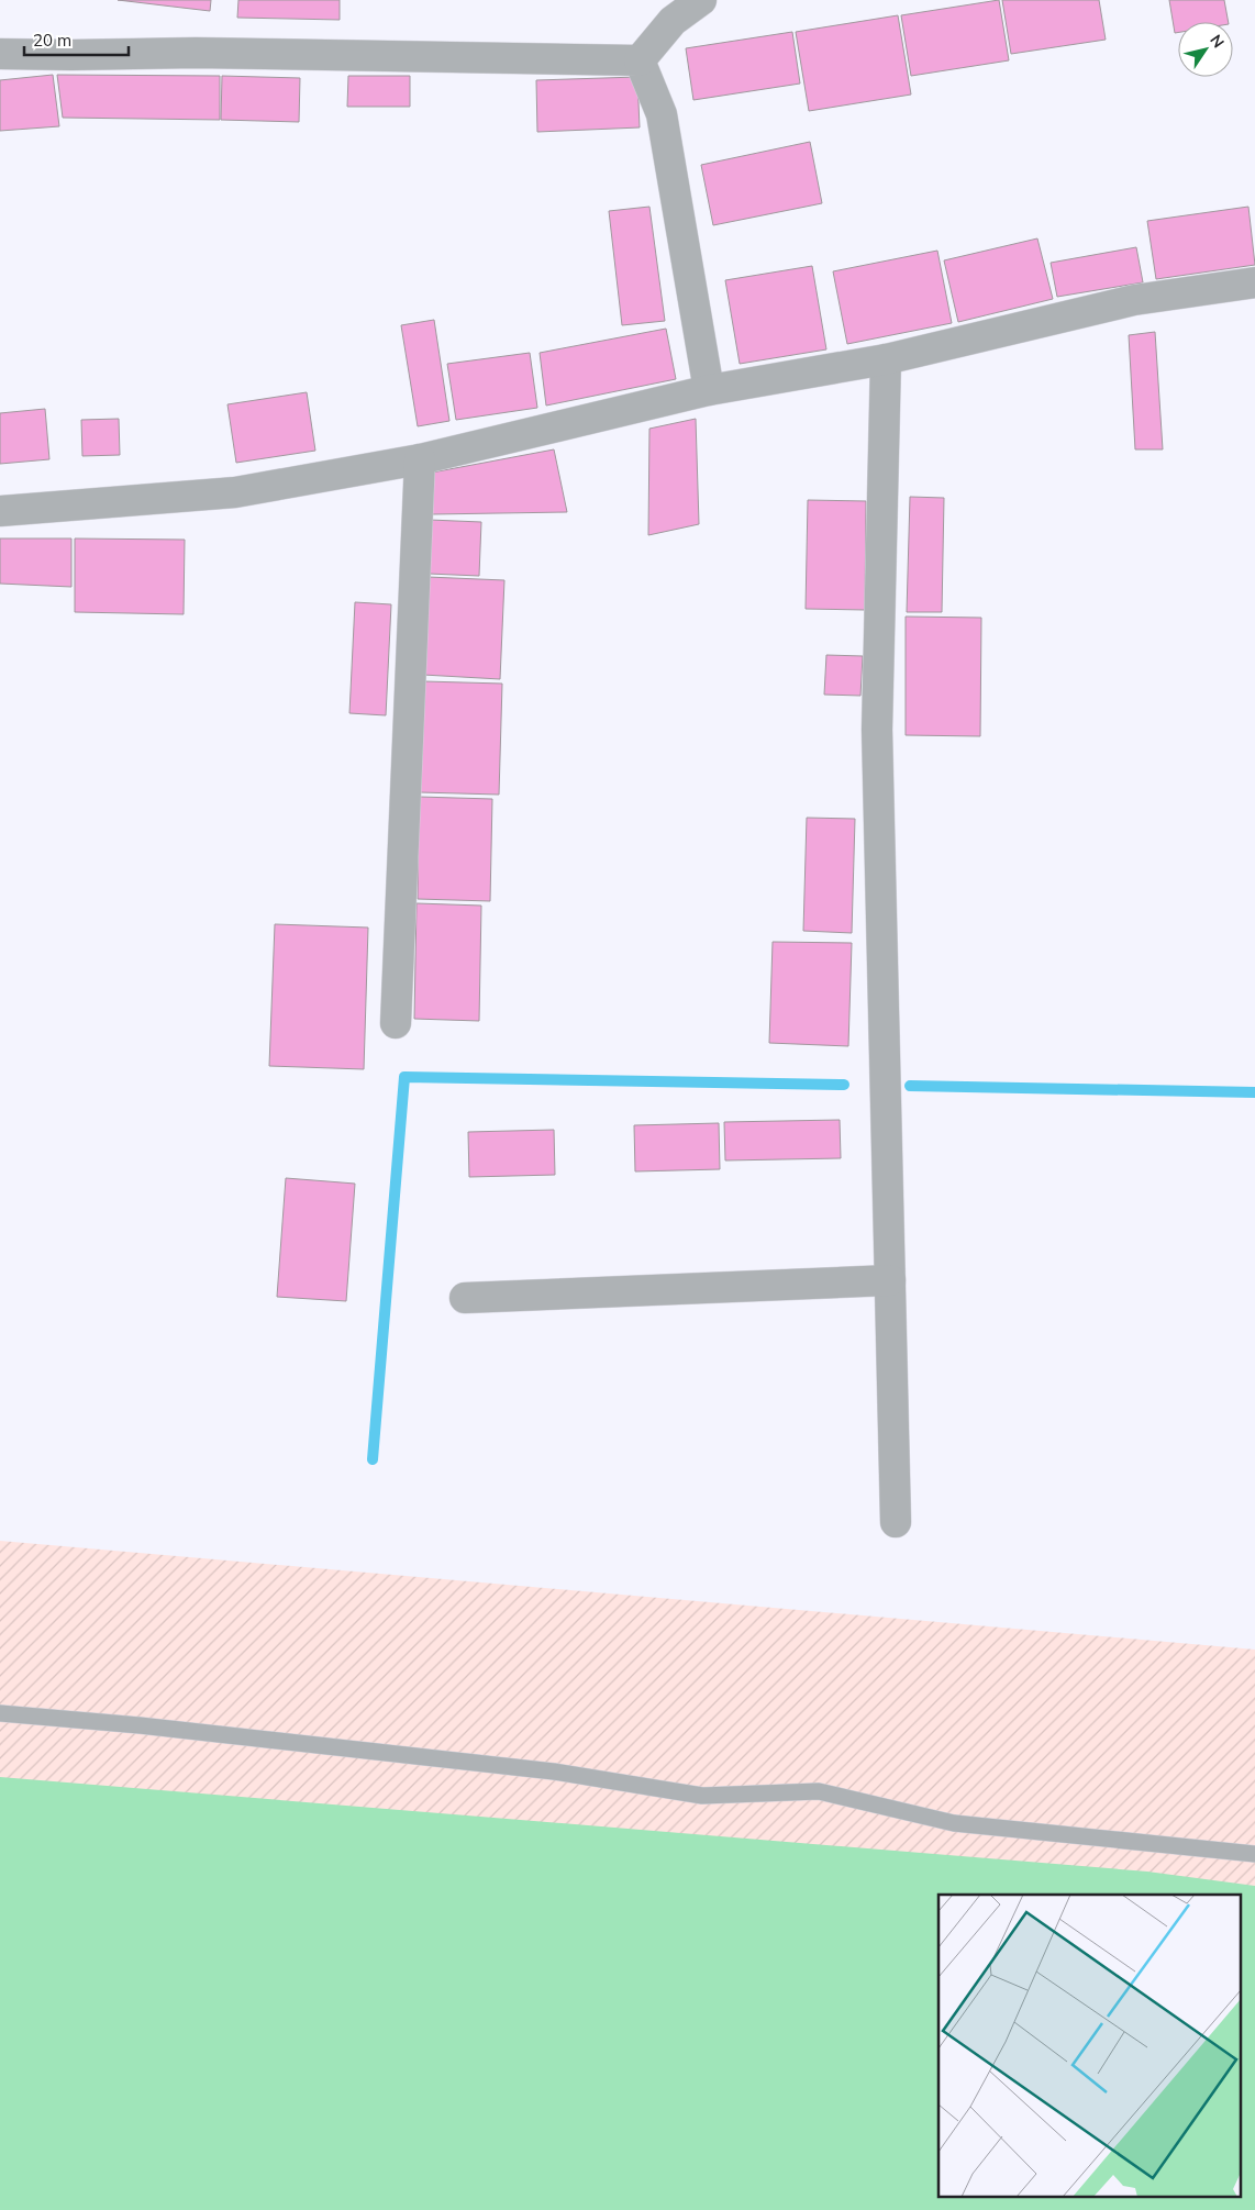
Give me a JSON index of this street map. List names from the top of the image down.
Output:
{
  "scale_bar": "20 m",
  "north": "top right"
}
